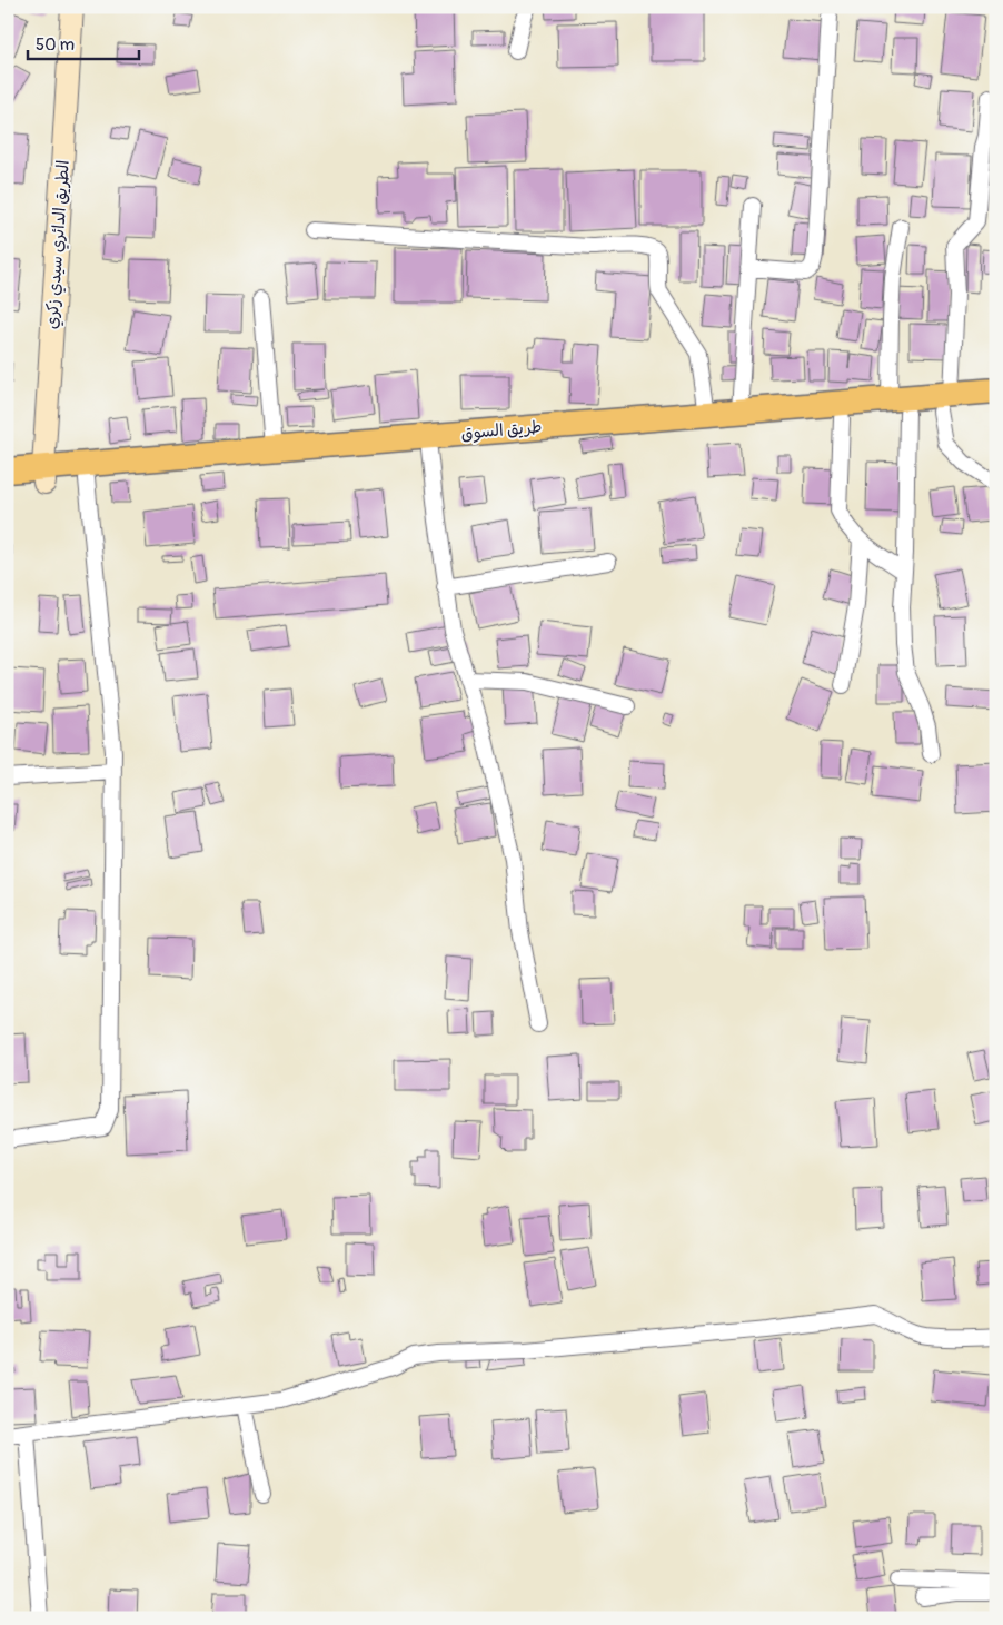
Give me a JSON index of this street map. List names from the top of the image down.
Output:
{
  "streets": {
    "main road": ["طريق السوق"],
    "street": ["الطريق الدائري سيدي زكري"]
  },
  "crossings": [
    ["الطريق الدائري سيدي زكري", "طريق السوق"]
  ],
  "scale_bar": "50 m"
}
